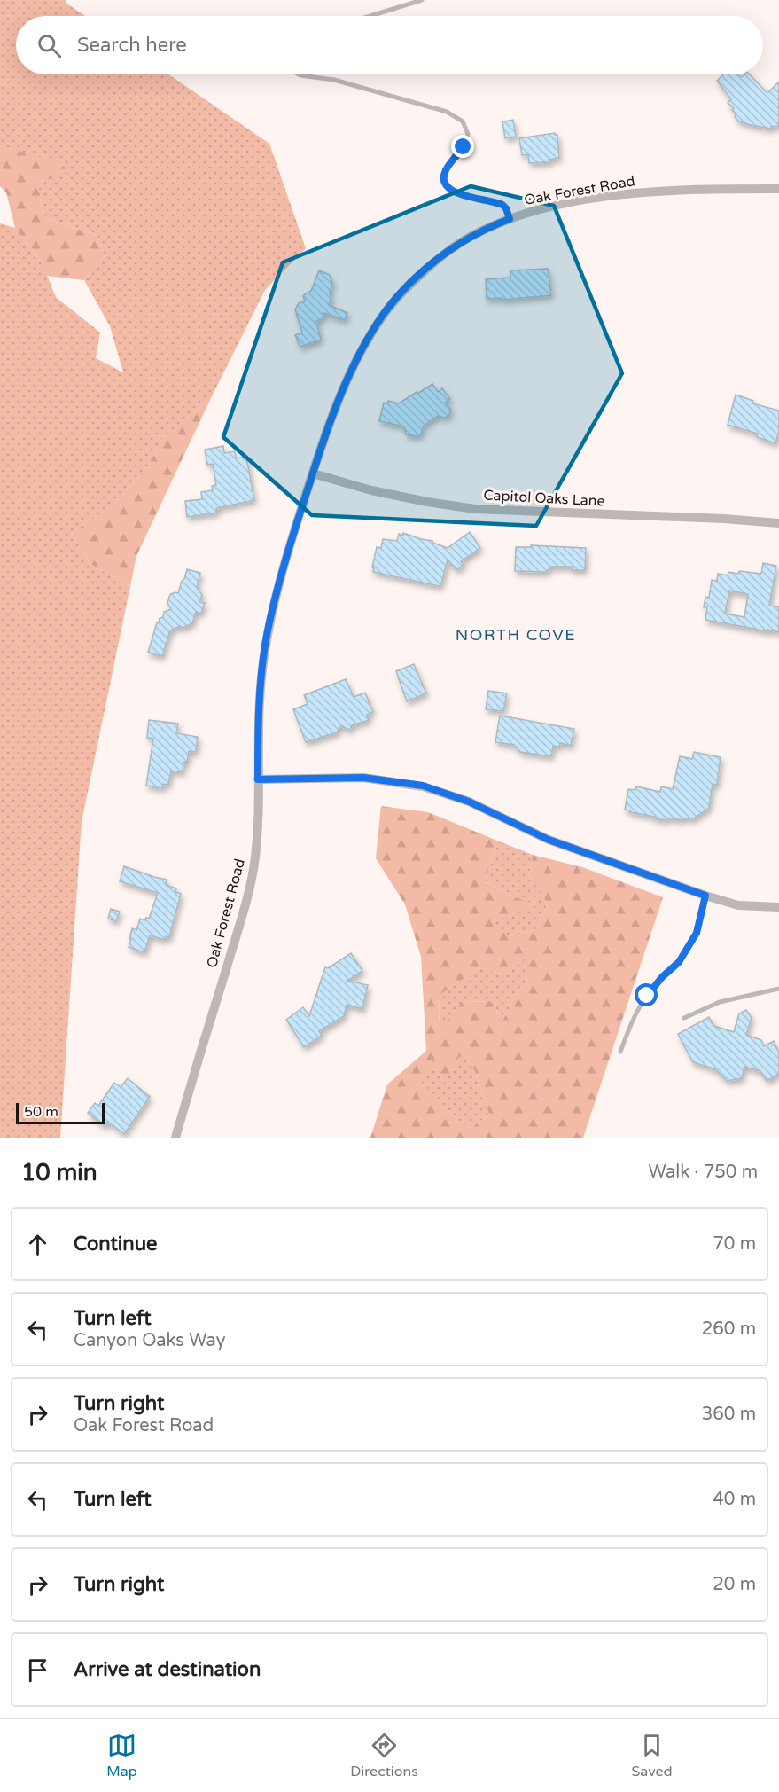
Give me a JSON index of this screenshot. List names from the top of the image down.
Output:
{
  "streets": {
    "street": ["Oak Forest Road", "Capitol Oaks Lane"]
  },
  "crossings": [
    ["Oak Forest Road", "Capitol Oaks Lane"]
  ],
  "districts": ["NORTH COVE"],
  "scale_bar": "50 m",
  "page": {
    "search": "Search here",
    "scale": "50 m",
    "heading": ["10 min", "Walk · 750 m"],
    "list": [
      ["Continue", "70 m"],
      ["Turn left", "Canyon Oaks Way", "260 m"],
      ["Turn right", "Oak Forest Road", "360 m"],
      ["Turn left", "40 m"],
      ["Turn right", "20 m"],
      "Arrive at destination"
    ],
    "nav": ["Map", "Directions", "Saved"]
  }
}
